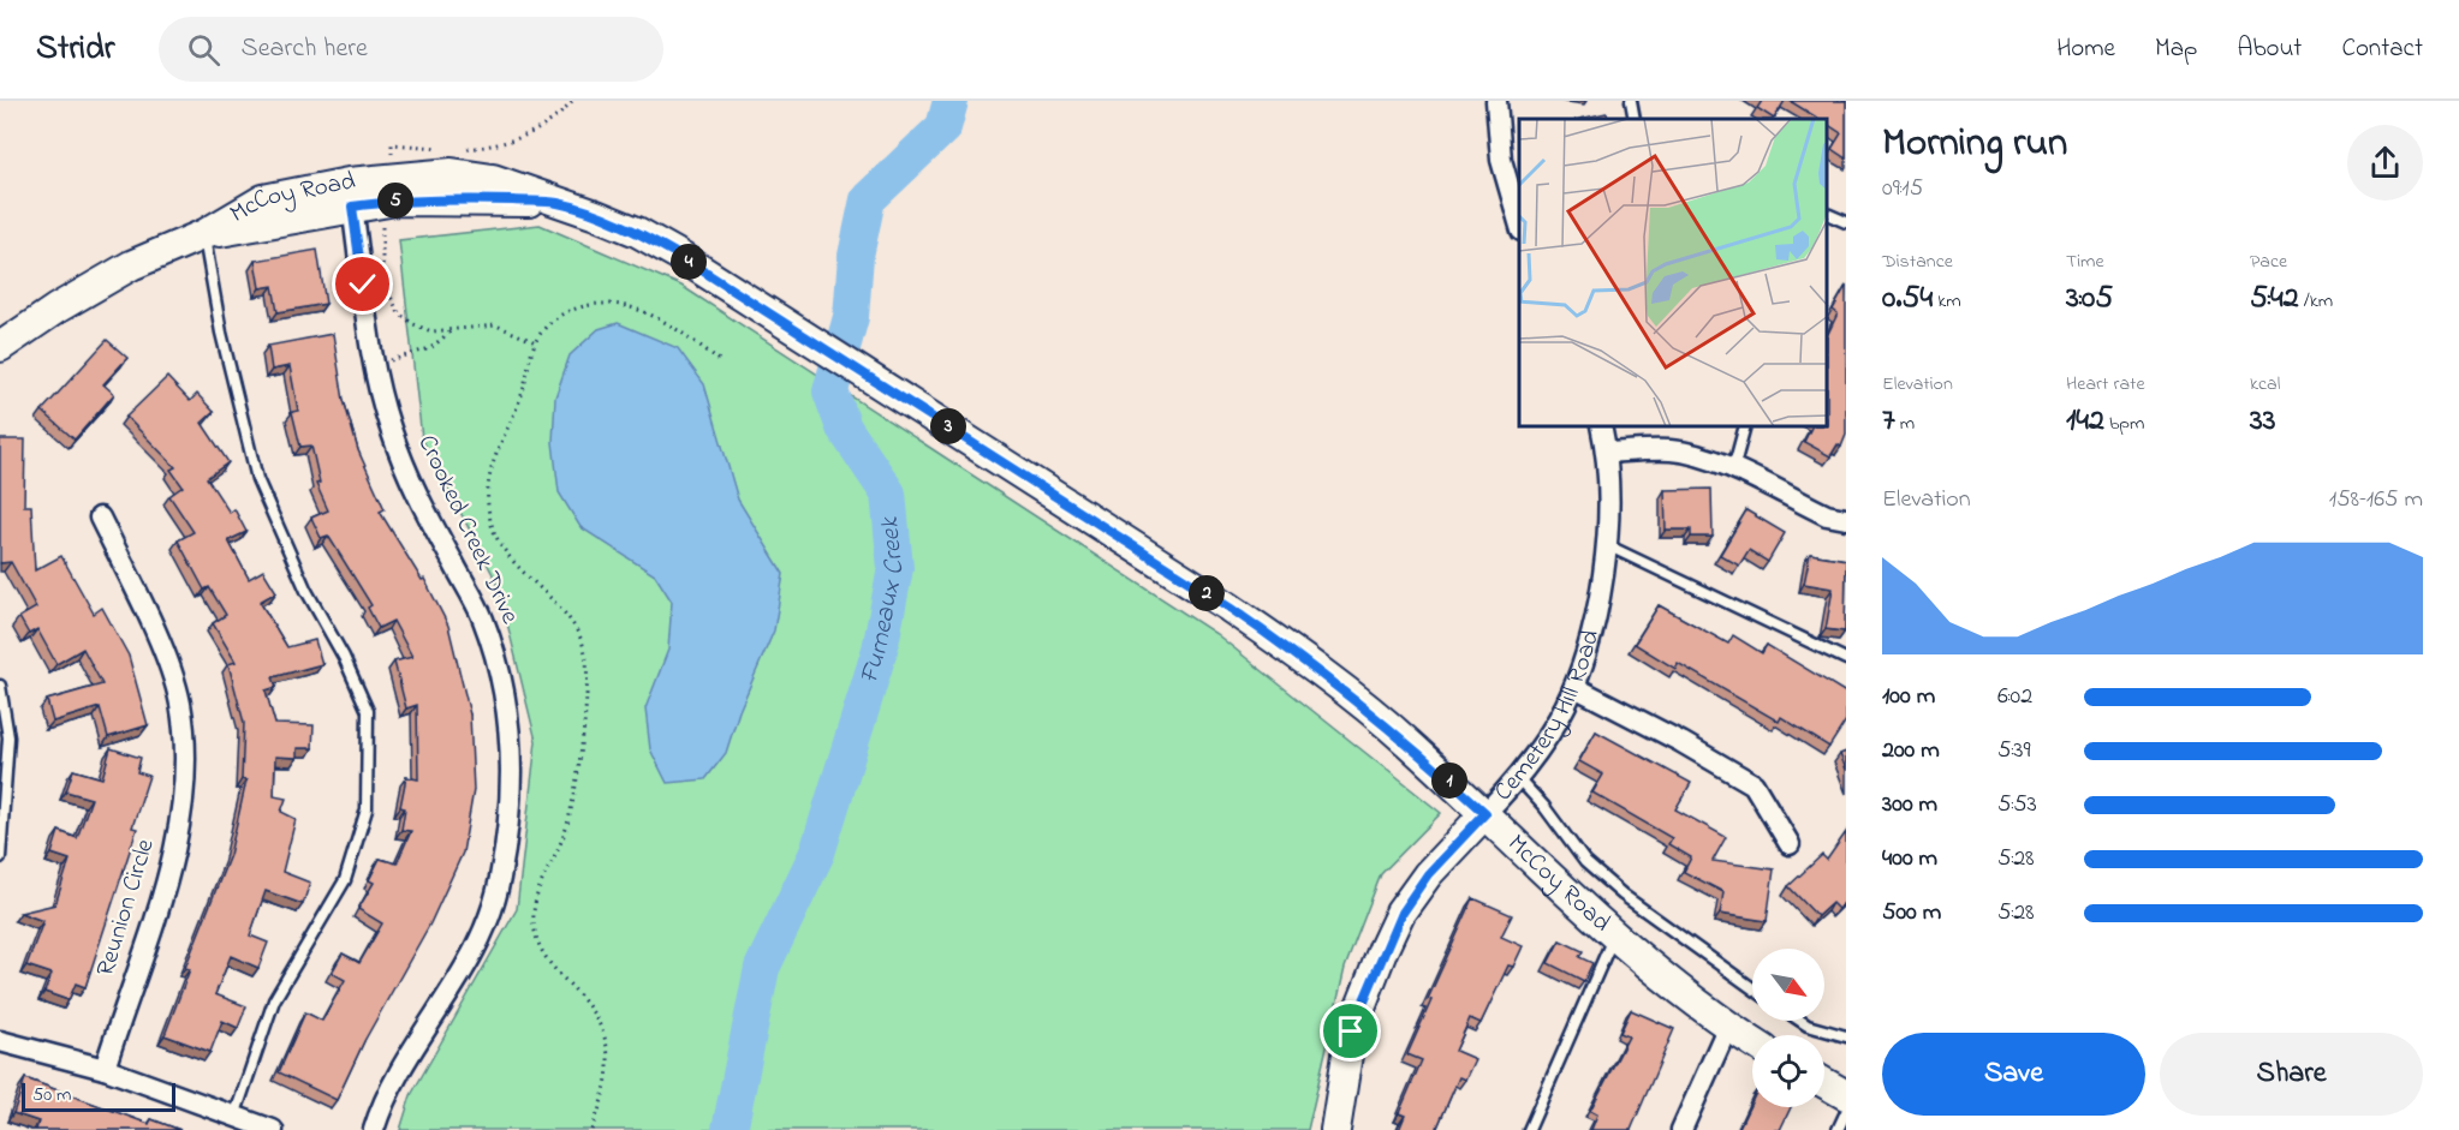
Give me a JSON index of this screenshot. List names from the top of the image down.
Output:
{
  "streets": {
    "street": [
      "McCoy Road",
      "Crooked Creek Drive",
      "Cemetery Hill Road",
      "Reunion Circle"
    ]
  },
  "crossings": [
    ["McCoy Road", "Crooked Creek Drive"],
    ["McCoy Road", "Cemetery Hill Road"]
  ],
  "water": ["Furneaux Creek"],
  "scale_bar": "50 m",
  "north": "bottom right",
  "page": {
    "header": "Stridr",
    "search": "Search here",
    "nav": [
      "Home",
      "Map",
      "About",
      "Contact"
    ],
    "heading": ["Morning run", "09:15"],
    "pins": [
      "5",
      "4",
      "3",
      "2",
      "1"
    ],
    "stats": [
      ["Distance", "0.54 km"],
      ["Time", "3:05"],
      ["Pace", "5:42 /km"],
      ["Elevation", "7 m"],
      ["Heart rate", "142 bpm"],
      ["kcal", "33"]
    ],
    "chart": ["Elevation", "158–165 m"],
    "list": [
      {
        "name": "100 m",
        "note": "6:02"
      },
      {
        "name": "200 m",
        "note": "5:39"
      },
      {
        "name": "300 m",
        "note": "5:53"
      },
      {
        "name": "400 m",
        "note": "5:28"
      },
      {
        "name": "500 m",
        "note": "5:28"
      }
    ],
    "buttons": ["Save", "Share"],
    "scale": "50 m"
  }
}
